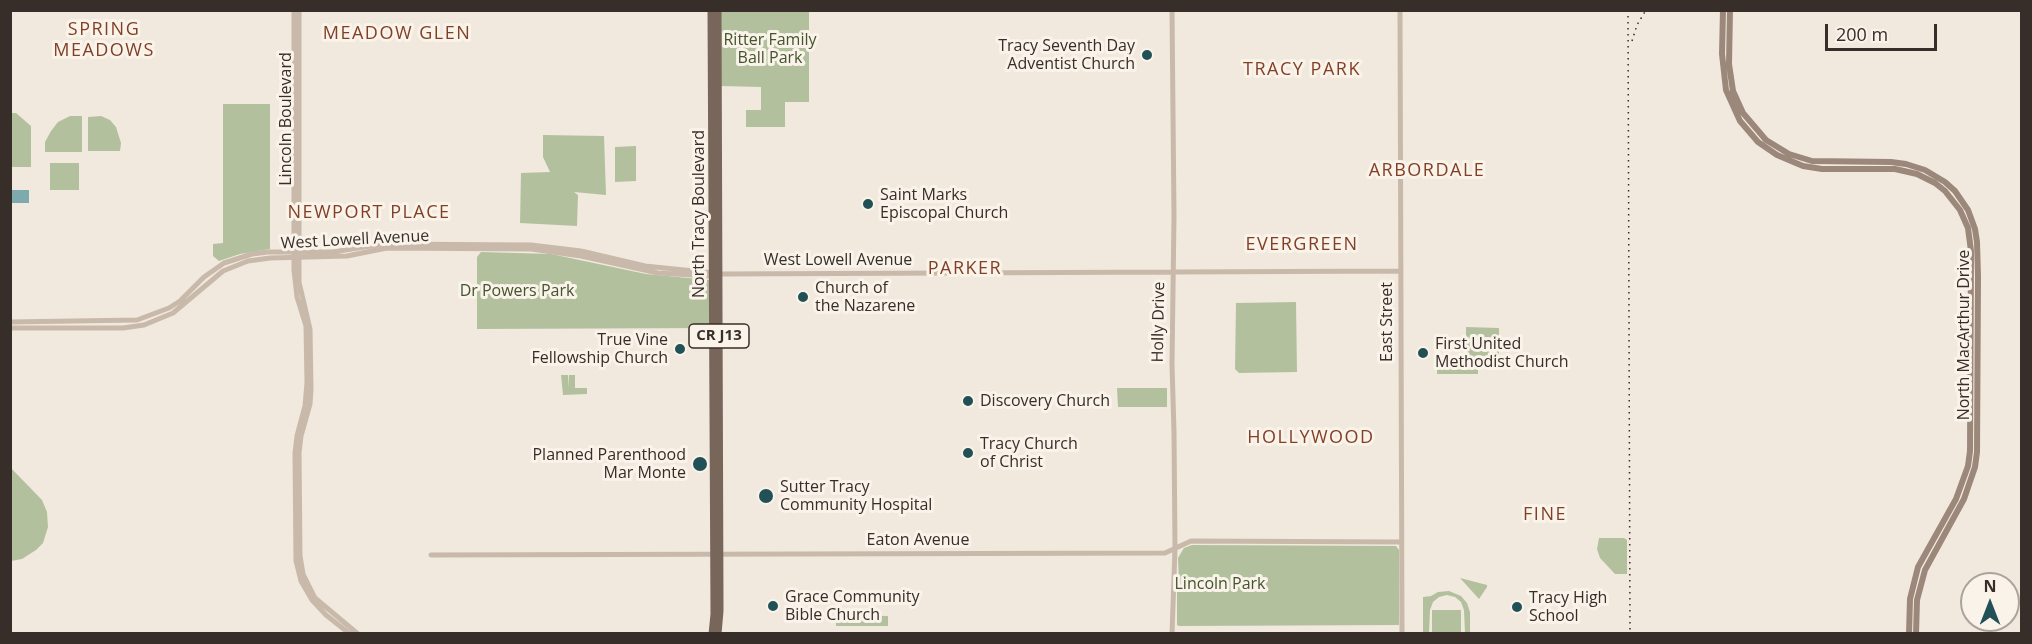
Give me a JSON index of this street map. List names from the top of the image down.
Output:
{
  "streets": {
    "main road": ["North Tracy Boulevard", "North MacArthur Drive", "CR J13"],
    "street": [
      "Lincoln Boulevard",
      "West Lowell Avenue",
      "Holly Drive",
      "East Street",
      "Eaton Avenue"
    ]
  },
  "crossings": [
    ["Lincoln Boulevard", "West Lowell Avenue"],
    ["North Tracy Boulevard", "West Lowell Avenue"],
    ["North Tracy Boulevard", "Eaton Avenue"],
    ["West Lowell Avenue", "Holly Drive"],
    ["West Lowell Avenue", "East Street"],
    ["Holly Drive", "Eaton Avenue"],
    ["East Street", "Eaton Avenue"]
  ],
  "districts": [
    "SPRING MEADOWS",
    "MEADOW GLEN",
    "TRACY PARK",
    "ARBORDALE",
    "NEWPORT PLACE",
    "EVERGREEN",
    "PARKER",
    "HOLLYWOOD",
    "FINE"
  ],
  "parks": ["Ritter Family Ball Park", "Dr Powers Park", "Lincoln Park"],
  "places": [
    "Tracy Seventh Day Adventist Church",
    "Saint Marks Episcopal Church",
    "Church of the Nazarene",
    "True Vine Fellowship Church",
    "First United Methodist Church",
    "Discovery Church",
    "Tracy Church of Christ",
    "Planned Parenthood Mar Monte",
    "Sutter Tracy Community Hospital",
    "Grace Community Bible Church",
    "Tracy High School"
  ],
  "scale_bar": "200 m",
  "north": "top"
}
